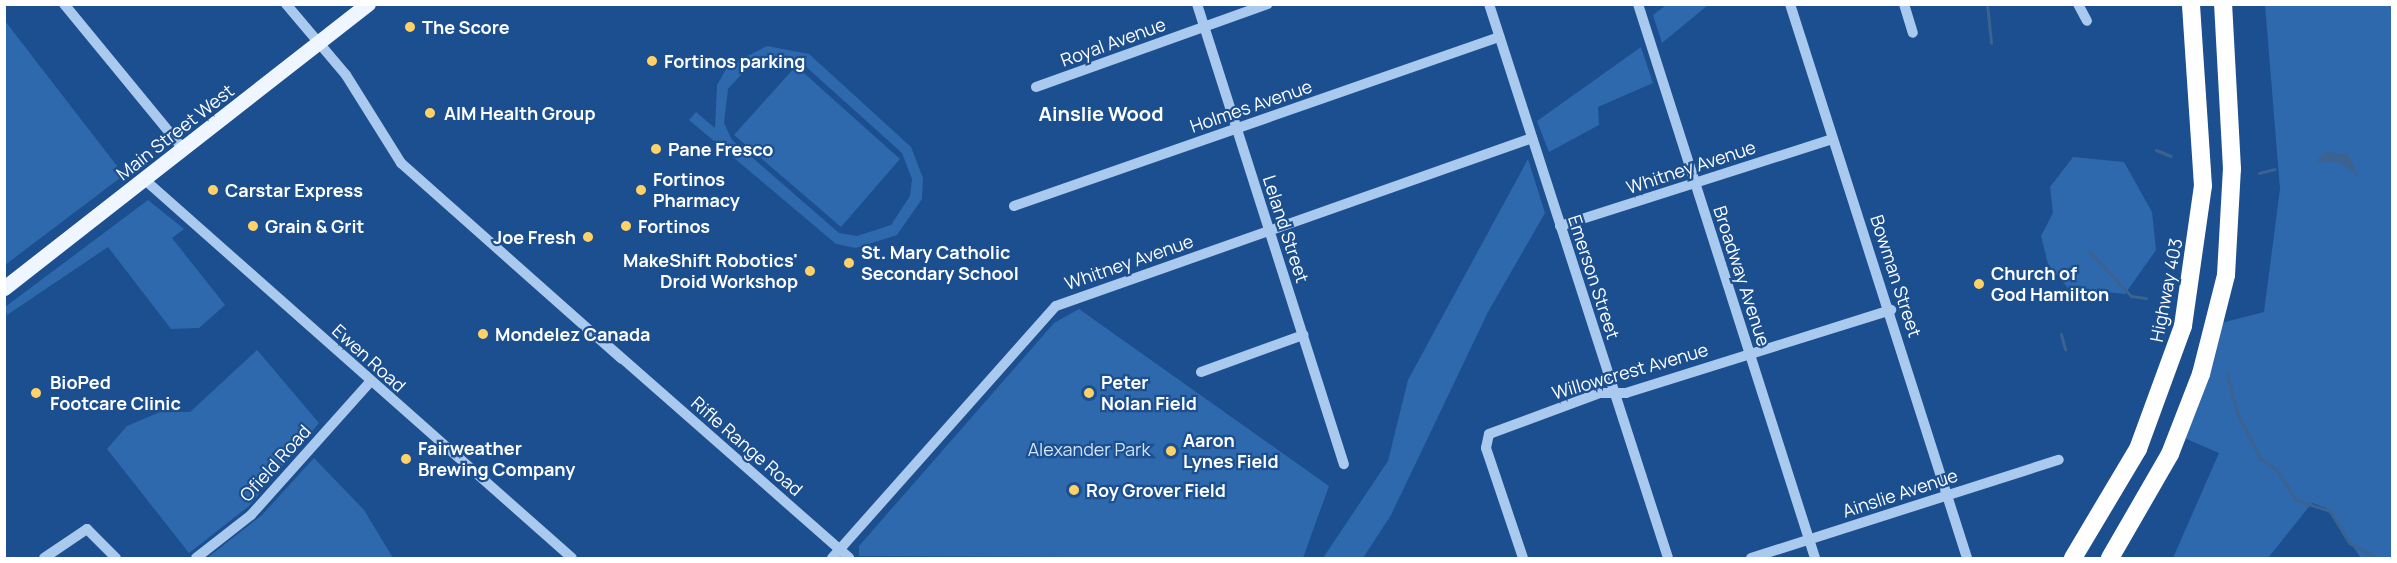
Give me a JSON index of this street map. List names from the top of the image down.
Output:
{
  "streets": {
    "highway": ["Highway 403"],
    "main road": ["Main Street West"],
    "street": [
      "Royal Avenue",
      "Holmes Avenue",
      "Whitney Avenue",
      "Leland Street",
      "Broadway Avenue",
      "Bowman Street",
      "Emerson Street",
      "Ewen Road",
      "Willowcrest Avenue",
      "Rifle Range Road",
      "Ofield Road",
      "Ainslie Avenue"
    ]
  },
  "crossings": [
    ["Royal Avenue", "Leland Street"],
    ["Holmes Avenue", "Leland Street"],
    ["Holmes Avenue", "Emerson Street"],
    ["Main Street West", "Ewen Road"],
    ["Main Street West", "Rifle Range Road"],
    ["Whitney Avenue", "Leland Street"],
    ["Whitney Avenue", "Broadway Avenue"],
    ["Whitney Avenue", "Bowman Street"],
    ["Whitney Avenue", "Emerson Street"],
    ["Whitney Avenue", "Rifle Range Road"],
    ["Broadway Avenue", "Willowcrest Avenue"],
    ["Broadway Avenue", "Ainslie Avenue"],
    ["Bowman Street", "Willowcrest Avenue"],
    ["Bowman Street", "Ainslie Avenue"],
    ["Emerson Street", "Willowcrest Avenue"],
    ["Ewen Road", "Ofield Road"]
  ],
  "districts": ["Ainslie Wood"],
  "parks": ["Alexander Park"],
  "places": [
    "The Score",
    "Fortinos parking",
    "AIM Health Group",
    "Pane Fresco",
    "Carstar Express",
    "Fortinos Pharmacy",
    "Grain & Grit",
    "Fortinos",
    "Joe Fresh",
    "St. Mary Catholic Secondary School",
    "MakeShift Robotics' Droid Workshop",
    "Church of God Hamilton",
    "Mondelez Canada",
    "BioPed Footcare Clinic",
    "Peter Nolan Field",
    "Aaron Lynes Field",
    "Fairweather Brewing Company",
    "Roy Grover Field"
  ]
}
